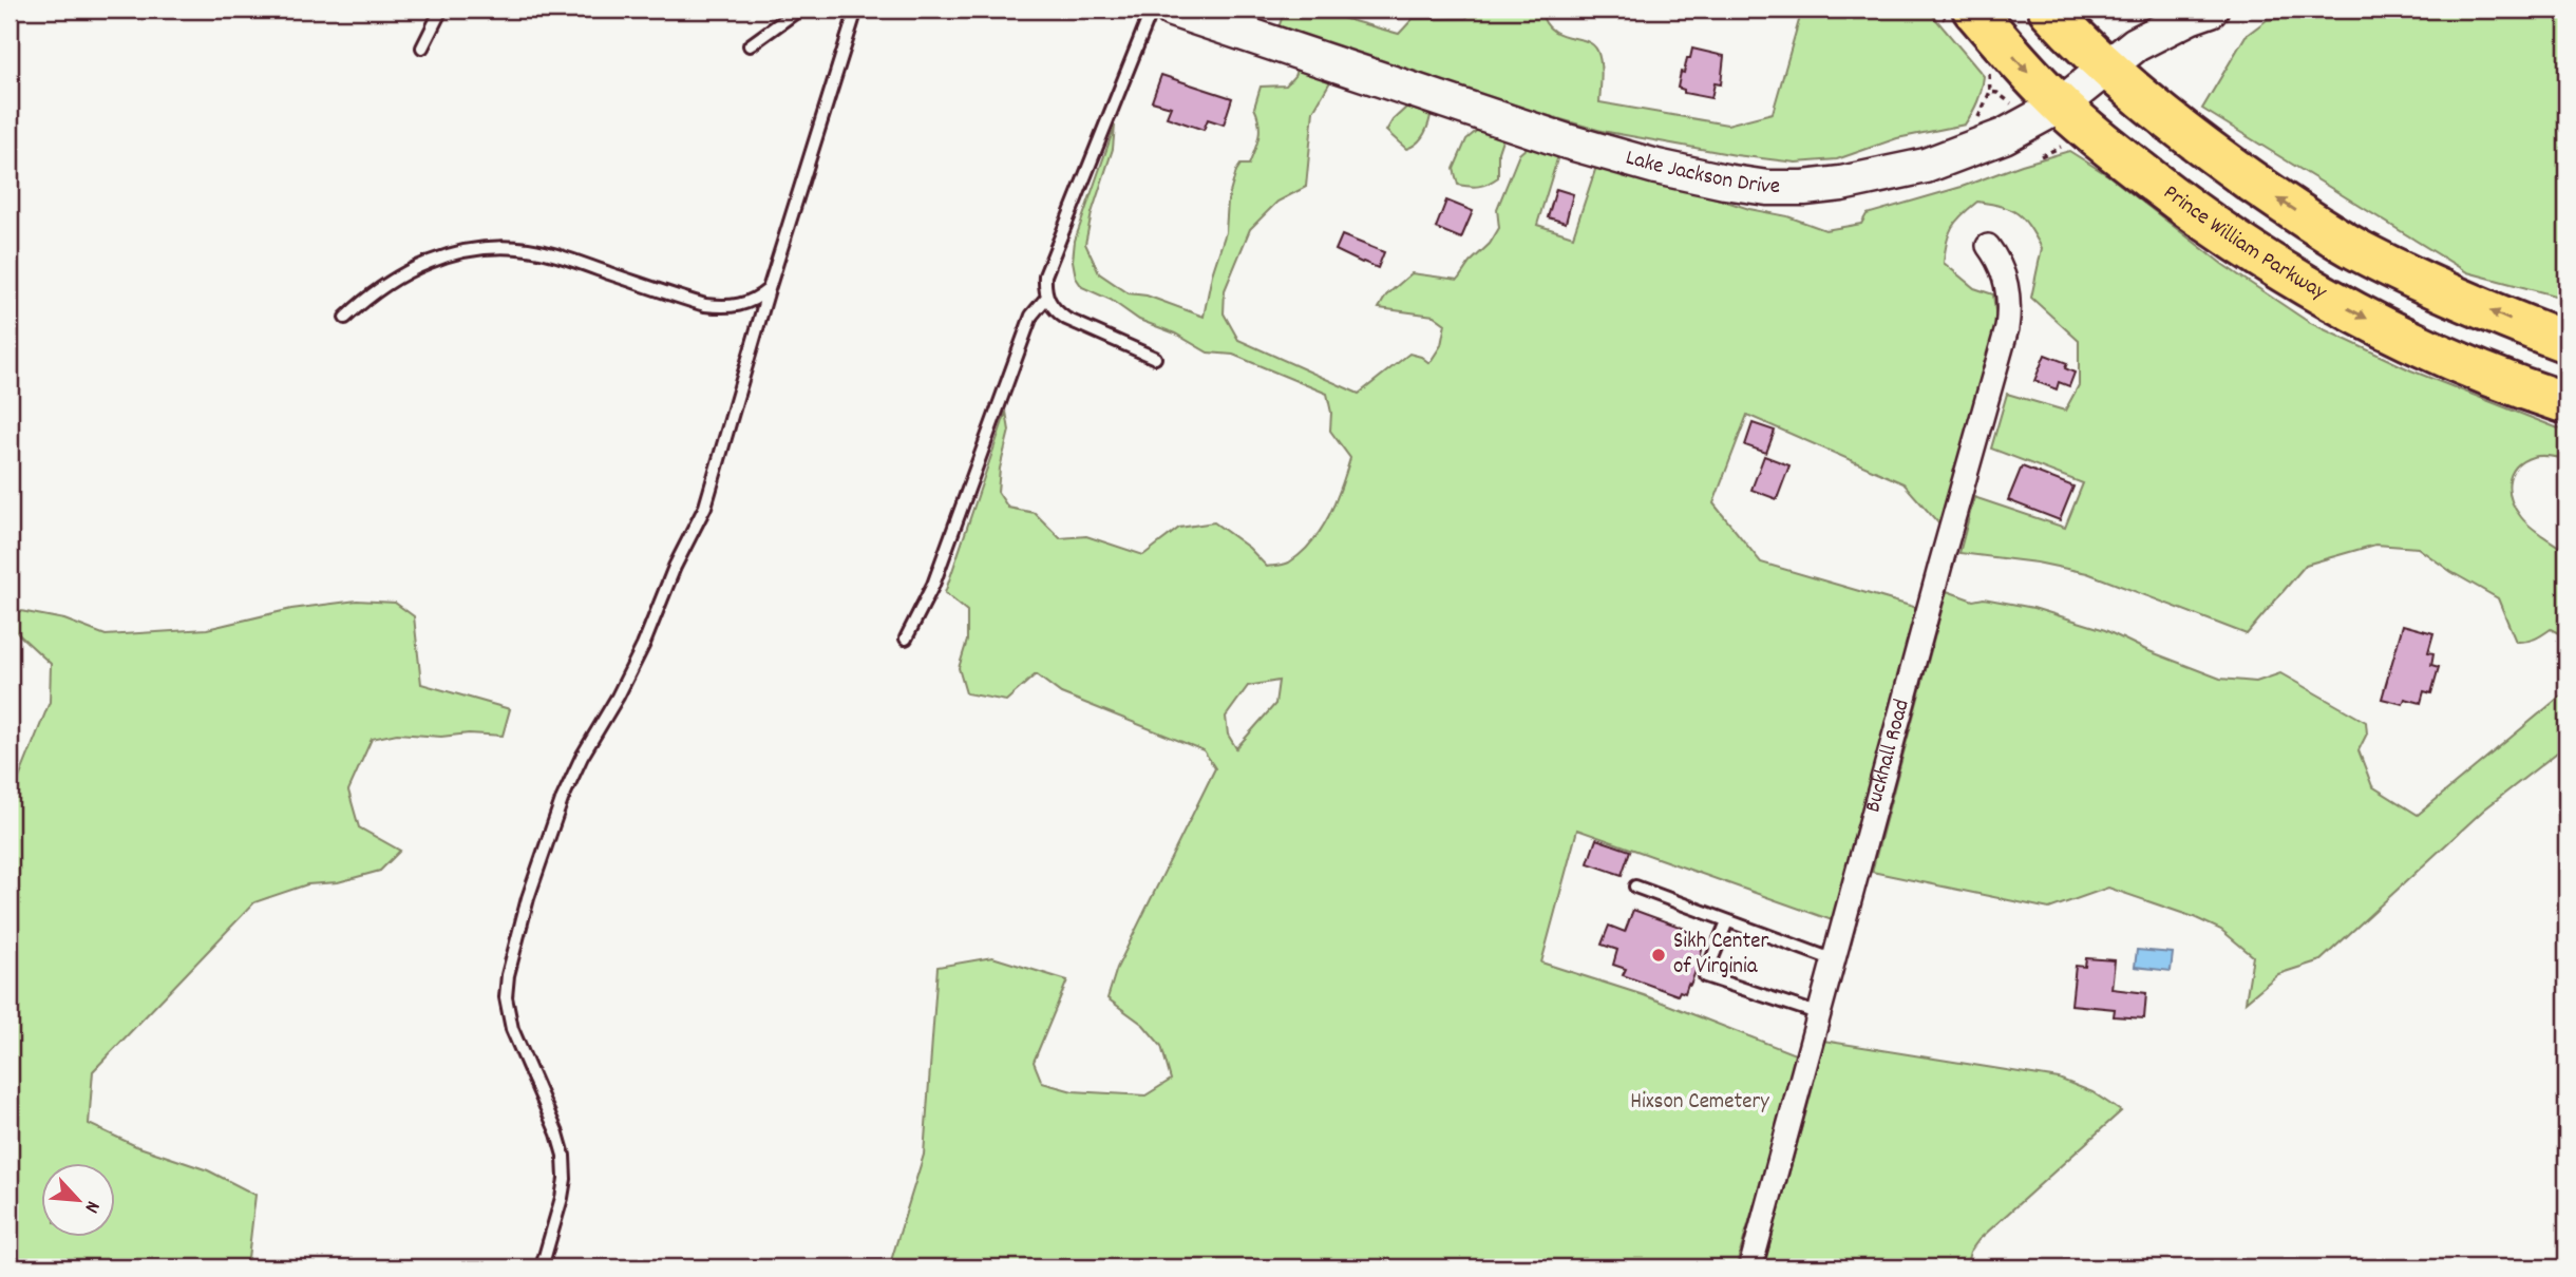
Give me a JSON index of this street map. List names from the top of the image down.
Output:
{
  "streets": {
    "highway": ["Prince William Parkway"],
    "street": ["Lake Jackson Drive", "Buckhall Road"]
  },
  "crossings": [
    ["Lake Jackson Drive", "Prince William Parkway"]
  ],
  "parks": ["Hixson Cemetery"],
  "places": ["Sikh Center of Virginia"],
  "north": "bottom right"
}
